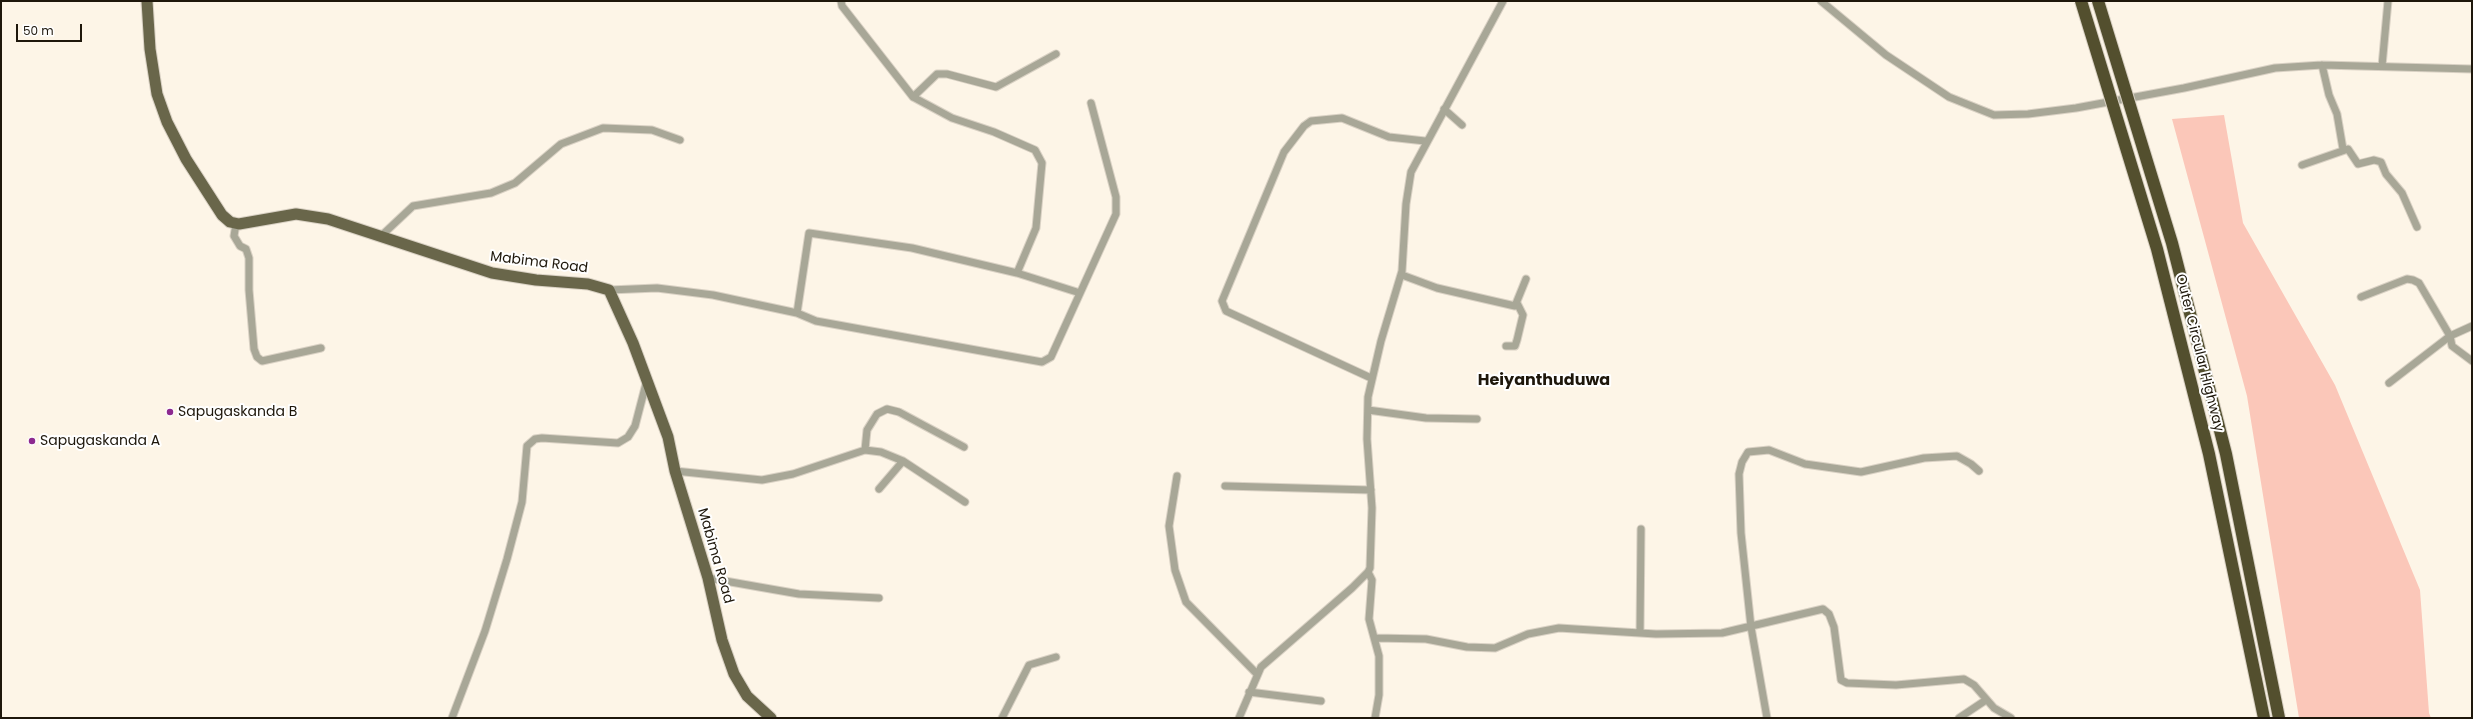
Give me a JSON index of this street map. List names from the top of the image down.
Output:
{
  "streets": {
    "highway": ["Outer Circular Highway"],
    "main road": ["Mabima Road"]
  },
  "districts": ["Heiyanthuduwa"],
  "places": ["Sapugaskanda B", "Sapugaskanda A"],
  "scale_bar": "50 m"
}
